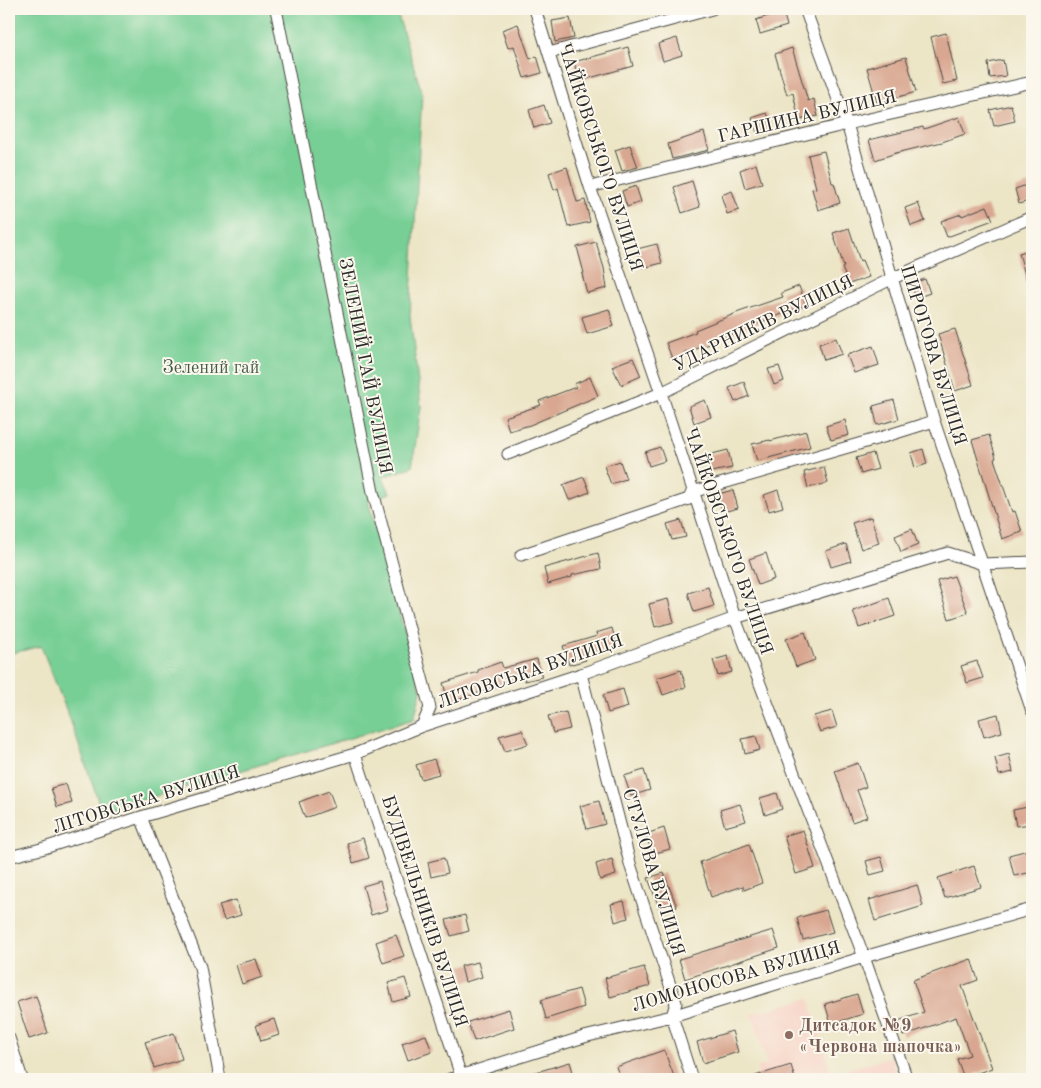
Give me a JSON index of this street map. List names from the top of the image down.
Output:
{
  "streets": {
    "street": [
      "ГАРШИНА ВУЛИЦЯ",
      "ЧАЙКОВСЬКОГО ВУЛИЦЯ",
      "УДАРНИКІВ ВУЛИЦЯ",
      "ПИРОГОВА ВУЛИЦЯ",
      "ЗЕЛЕНИЙ ГАЙ ВУЛИЦЯ",
      "ЛІТОВСЬКА ВУЛИЦЯ",
      "СТУЛОВА ВУЛИЦЯ",
      "БУДІВЕЛЬНИКІВ ВУЛИЦЯ",
      "ЛОМОНОСОВА ВУЛИЦЯ"
    ]
  },
  "crossings": [
    ["ГАРШИНА ВУЛИЦЯ", "ЧАЙКОВСЬКОГО ВУЛИЦЯ"],
    ["ГАРШИНА ВУЛИЦЯ", "ПИРОГОВА ВУЛИЦЯ"],
    ["ЧАЙКОВСЬКОГО ВУЛИЦЯ", "УДАРНИКІВ ВУЛИЦЯ"],
    ["ЧАЙКОВСЬКОГО ВУЛИЦЯ", "ЛІТОВСЬКА ВУЛИЦЯ"],
    ["ЧАЙКОВСЬКОГО ВУЛИЦЯ", "ЛОМОНОСОВА ВУЛИЦЯ"],
    ["УДАРНИКІВ ВУЛИЦЯ", "ПИРОГОВА ВУЛИЦЯ"],
    ["ПИРОГОВА ВУЛИЦЯ", "ЛІТОВСЬКА ВУЛИЦЯ"],
    ["ЗЕЛЕНИЙ ГАЙ ВУЛИЦЯ", "ЛІТОВСЬКА ВУЛИЦЯ"],
    ["ЛІТОВСЬКА ВУЛИЦЯ", "СТУЛОВА ВУЛИЦЯ"],
    ["ЛІТОВСЬКА ВУЛИЦЯ", "БУДІВЕЛЬНИКІВ ВУЛИЦЯ"],
    ["СТУЛОВА ВУЛИЦЯ", "ЛОМОНОСОВА ВУЛИЦЯ"],
    ["БУДІВЕЛЬНИКІВ ВУЛИЦЯ", "ЛОМОНОСОВА ВУЛИЦЯ"]
  ],
  "parks": ["Зелений гай"],
  "places": ["Дитсадок №9 «Червона шапочка»"]
}
